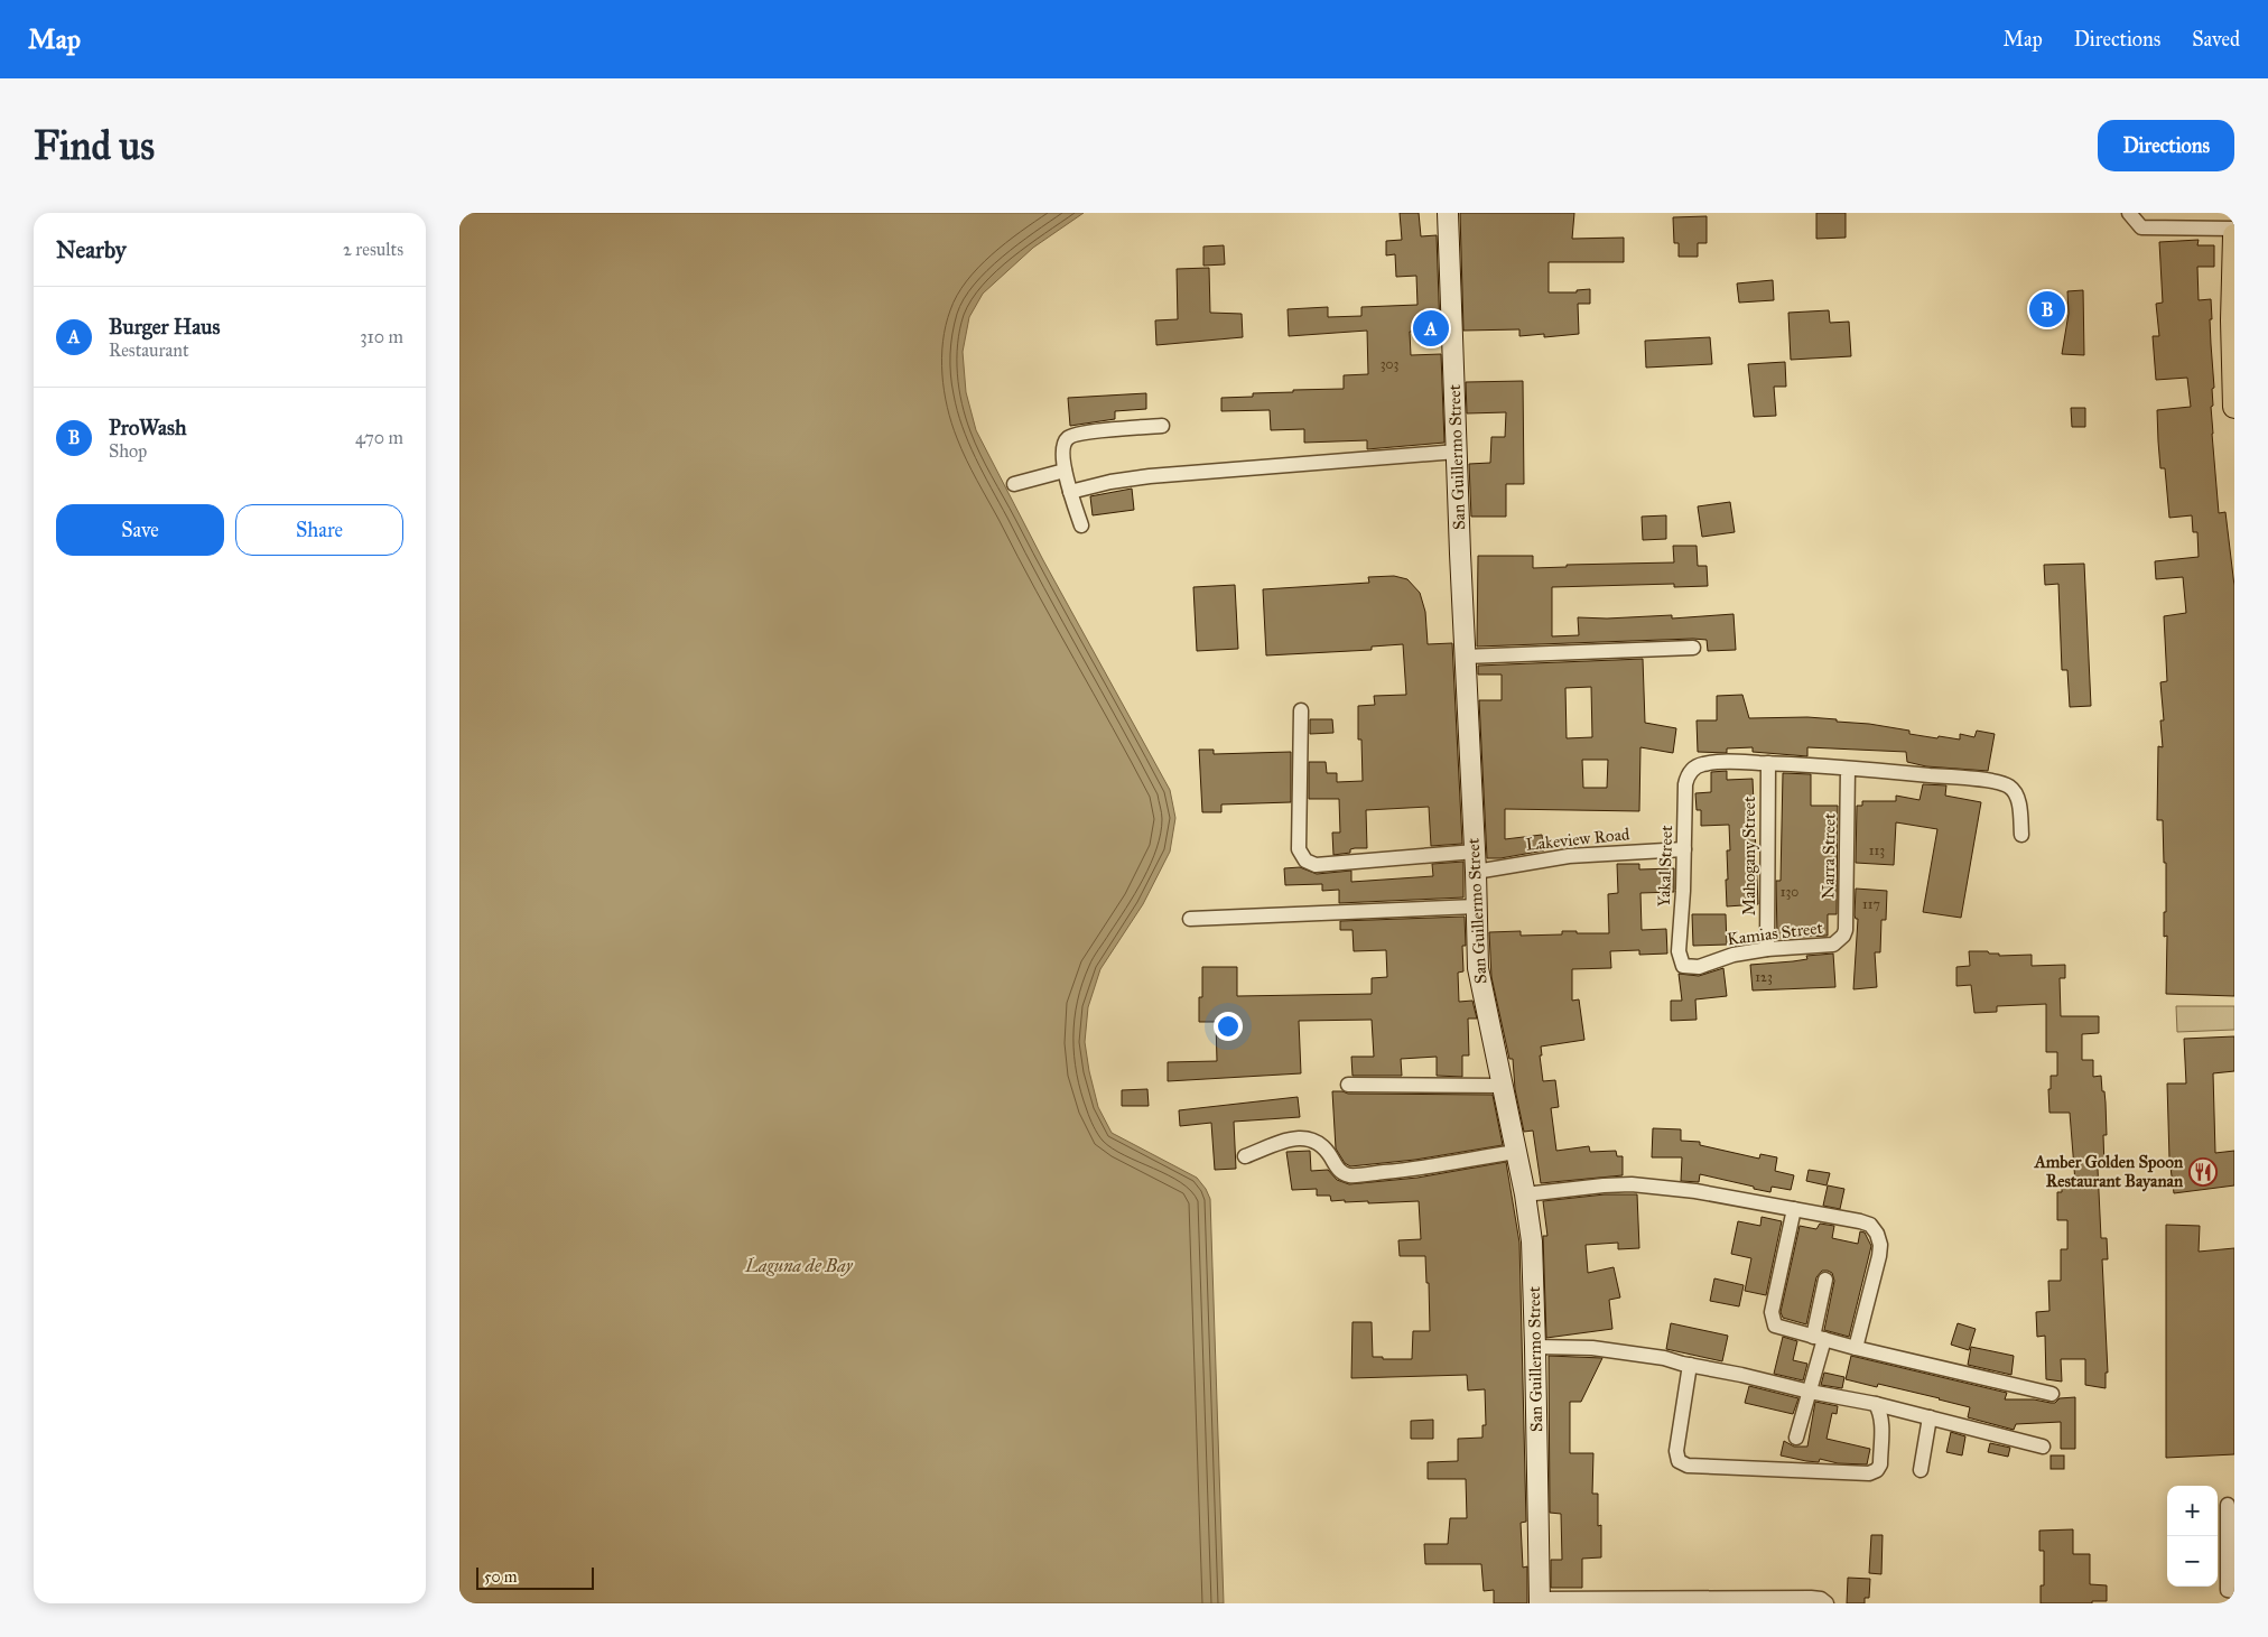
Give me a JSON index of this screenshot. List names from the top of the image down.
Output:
{
  "streets": {
    "main road": ["San Guillermo Street"],
    "street": [
      "Lakeview Road",
      "Mahogany Street",
      "Narra Street",
      "Yakal Street",
      "Kamias Street"
    ]
  },
  "crossings": [
    ["San Guillermo Street", "Lakeview Road"],
    ["Lakeview Road", "Yakal Street"],
    ["Mahogany Street", "Yakal Street"],
    ["Mahogany Street", "Kamias Street"],
    ["Narra Street", "Kamias Street"],
    ["Yakal Street", "Kamias Street"]
  ],
  "water": ["Laguna de Bay"],
  "places": {
    "restaurant": ["Amber Golden Spoon Restaurant Bayanan"]
  },
  "house_numbers": [
    "303",
    "113",
    "130",
    "117",
    "123"
  ],
  "scale_bar": "50 m",
  "page": {
    "header": "Map",
    "nav": ["Map", "Directions", "Saved"],
    "buttons": [
      "Directions",
      ["Save", "Share"]
    ],
    "title": "Find us",
    "heading": ["Nearby", "2 results"],
    "list": [
      {
        "mark": "A",
        "name": "Burger Haus",
        "note": "Restaurant",
        "value": "310 m"
      },
      {
        "mark": "B",
        "name": "ProWash",
        "note": "Shop",
        "value": "470 m"
      }
    ],
    "pins": ["B", "A"],
    "map_buttons": ["+", "−"],
    "scale": "50 m"
  }
}
